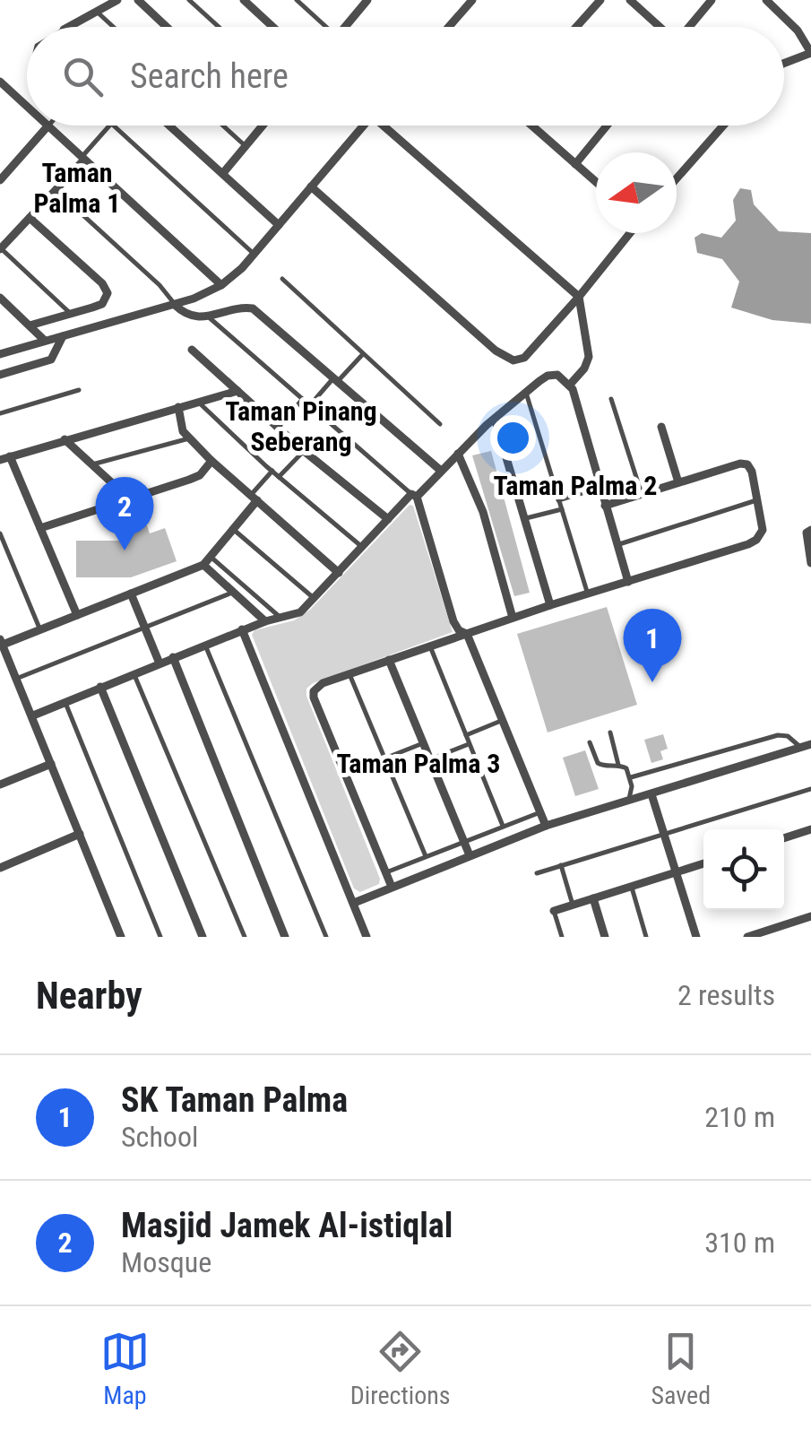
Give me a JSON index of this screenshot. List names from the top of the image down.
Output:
{
  "districts": [
    "Taman Palma 1",
    "Taman Pinang Seberang",
    "Taman Palma 2",
    "Taman Palma 3"
  ],
  "north": "left",
  "page": {
    "search": "Search here",
    "pins": ["2", "1"],
    "heading": ["Nearby", "2 results"],
    "list": [
      {
        "mark": "1",
        "name": "SK Taman Palma",
        "note": "School",
        "value": "210 m"
      },
      {
        "mark": "2",
        "name": "Masjid Jamek Al-istiqlal",
        "note": "Mosque",
        "value": "310 m"
      }
    ],
    "nav": ["Map", "Directions", "Saved"]
  }
}
